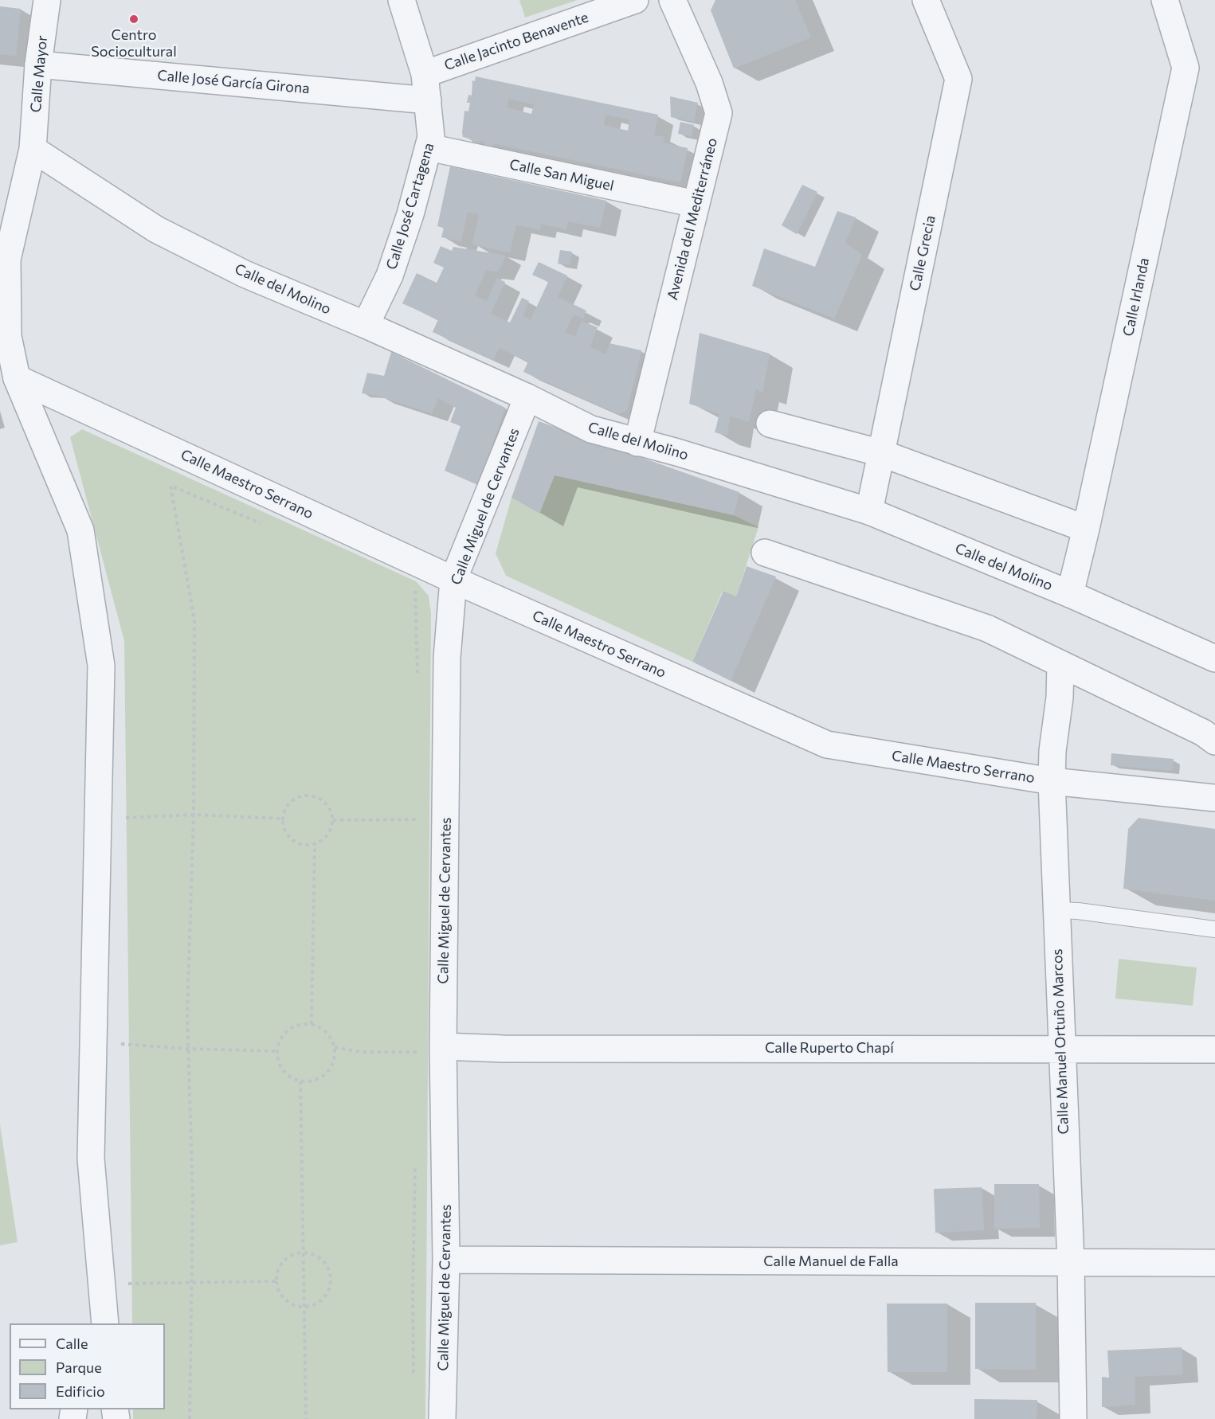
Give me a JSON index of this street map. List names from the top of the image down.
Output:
{
  "streets": {
    "street": [
      "Calle Jacinto Benavente",
      "Calle Mayor",
      "Calle José García Girona",
      "Calle San Miguel",
      "Calle José Cartagena",
      "Avenida del Mediterráneo",
      "Calle Grecia",
      "Calle del Molino",
      "Calle Irlanda",
      "Calle Maestro Serrano",
      "Calle Miguel de Cervantes",
      "Calle Manuel Ortuño Marcos",
      "Calle Ruperto Chapí",
      "Calle Manuel de Falla"
    ]
  },
  "crossings": [
    ["Calle Jacinto Benavente", "Calle José Cartagena"],
    ["Calle Mayor", "Calle José García Girona"],
    ["Calle Mayor", "Calle del Molino"],
    ["Calle Mayor", "Calle Maestro Serrano"],
    ["Calle José García Girona", "Calle José Cartagena"],
    ["Calle San Miguel", "Calle José Cartagena"],
    ["Calle San Miguel", "Avenida del Mediterráneo"],
    ["Calle José Cartagena", "Calle del Molino"],
    ["Avenida del Mediterráneo", "Calle del Molino"],
    ["Calle Grecia", "Calle del Molino"],
    ["Calle del Molino", "Calle Irlanda"],
    ["Calle del Molino", "Calle Miguel de Cervantes"],
    ["Calle Maestro Serrano", "Calle Miguel de Cervantes"],
    ["Calle Maestro Serrano", "Calle Manuel Ortuño Marcos"],
    ["Calle Miguel de Cervantes", "Calle Ruperto Chapí"],
    ["Calle Miguel de Cervantes", "Calle Manuel de Falla"],
    ["Calle Manuel Ortuño Marcos", "Calle Ruperto Chapí"],
    ["Calle Manuel Ortuño Marcos", "Calle Manuel de Falla"]
  ],
  "places": ["Centro Sociocultural"],
  "legend": ["Calle", "Parque", "Edificio"]
}
